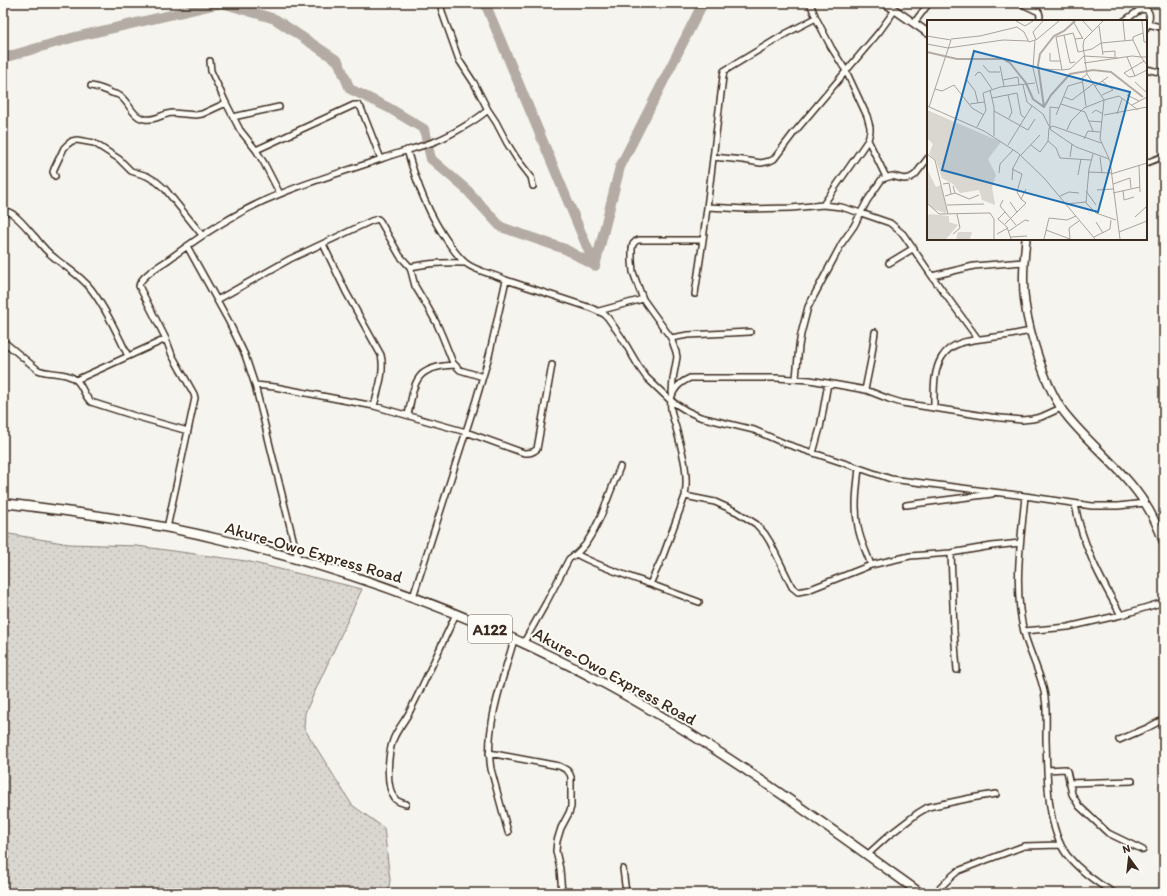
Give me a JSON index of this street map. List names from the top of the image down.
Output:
{
  "streets": {
    "highway": ["Akure-Owo Express Road", "A122"]
  },
  "north": "top"
}
